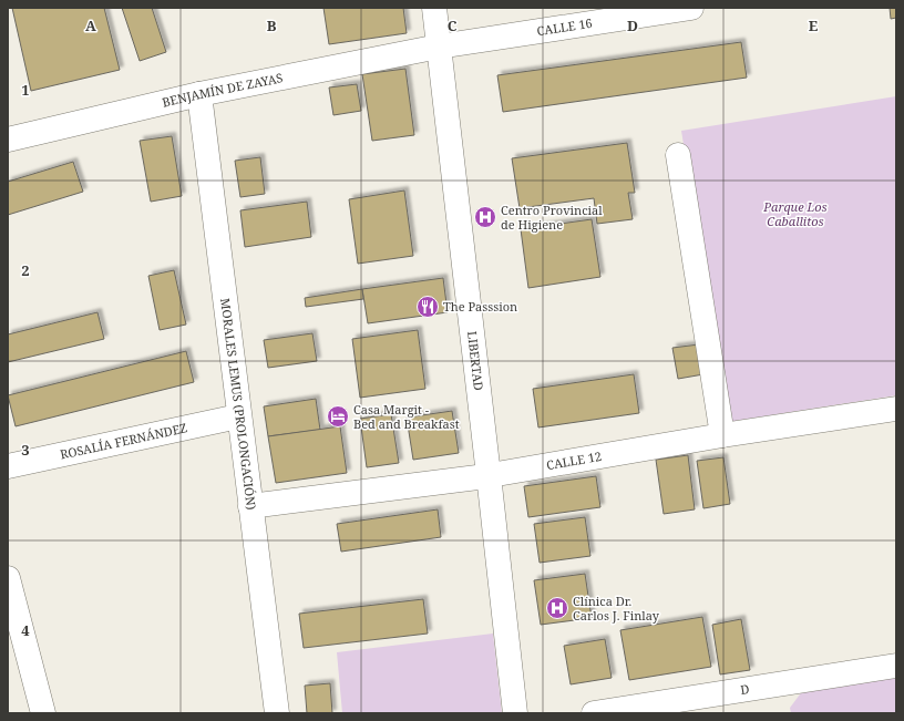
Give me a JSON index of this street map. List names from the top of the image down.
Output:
{
  "streets": {
    "street": [
      "CALLE 16",
      "BENJAMÍN DE ZAYAS",
      "LIBERTAD",
      "MORALES LEMUS (PROLONGACIÓN)",
      "ROSALÍA FERNÁNDEZ",
      "CALLE 12",
      "D"
    ]
  },
  "crossings": [
    ["CALLE 16", "BENJAMÍN DE ZAYAS"],
    ["CALLE 16", "LIBERTAD"],
    ["BENJAMÍN DE ZAYAS", "LIBERTAD"],
    ["BENJAMÍN DE ZAYAS", "MORALES LEMUS (PROLONGACIÓN)"],
    ["LIBERTAD", "CALLE 12"],
    ["MORALES LEMUS (PROLONGACIÓN)", "ROSALÍA FERNÁNDEZ"],
    ["MORALES LEMUS (PROLONGACIÓN)", "CALLE 12"]
  ],
  "parks": ["Parque Los Caballitos"],
  "places": {
    "hospital": ["Centro Provincial de Higiene", "Clínica Dr. Carlos J. Finlay"],
    "restaurant": ["The Passsion"],
    "hotel": ["Casa Margit - Bed and Breakfast"]
  },
  "grid": {
    "columns": [
      "A",
      "B",
      "C",
      "D",
      "E"
    ],
    "rows": [
      "1",
      "2",
      "3",
      "4"
    ]
  }
}
